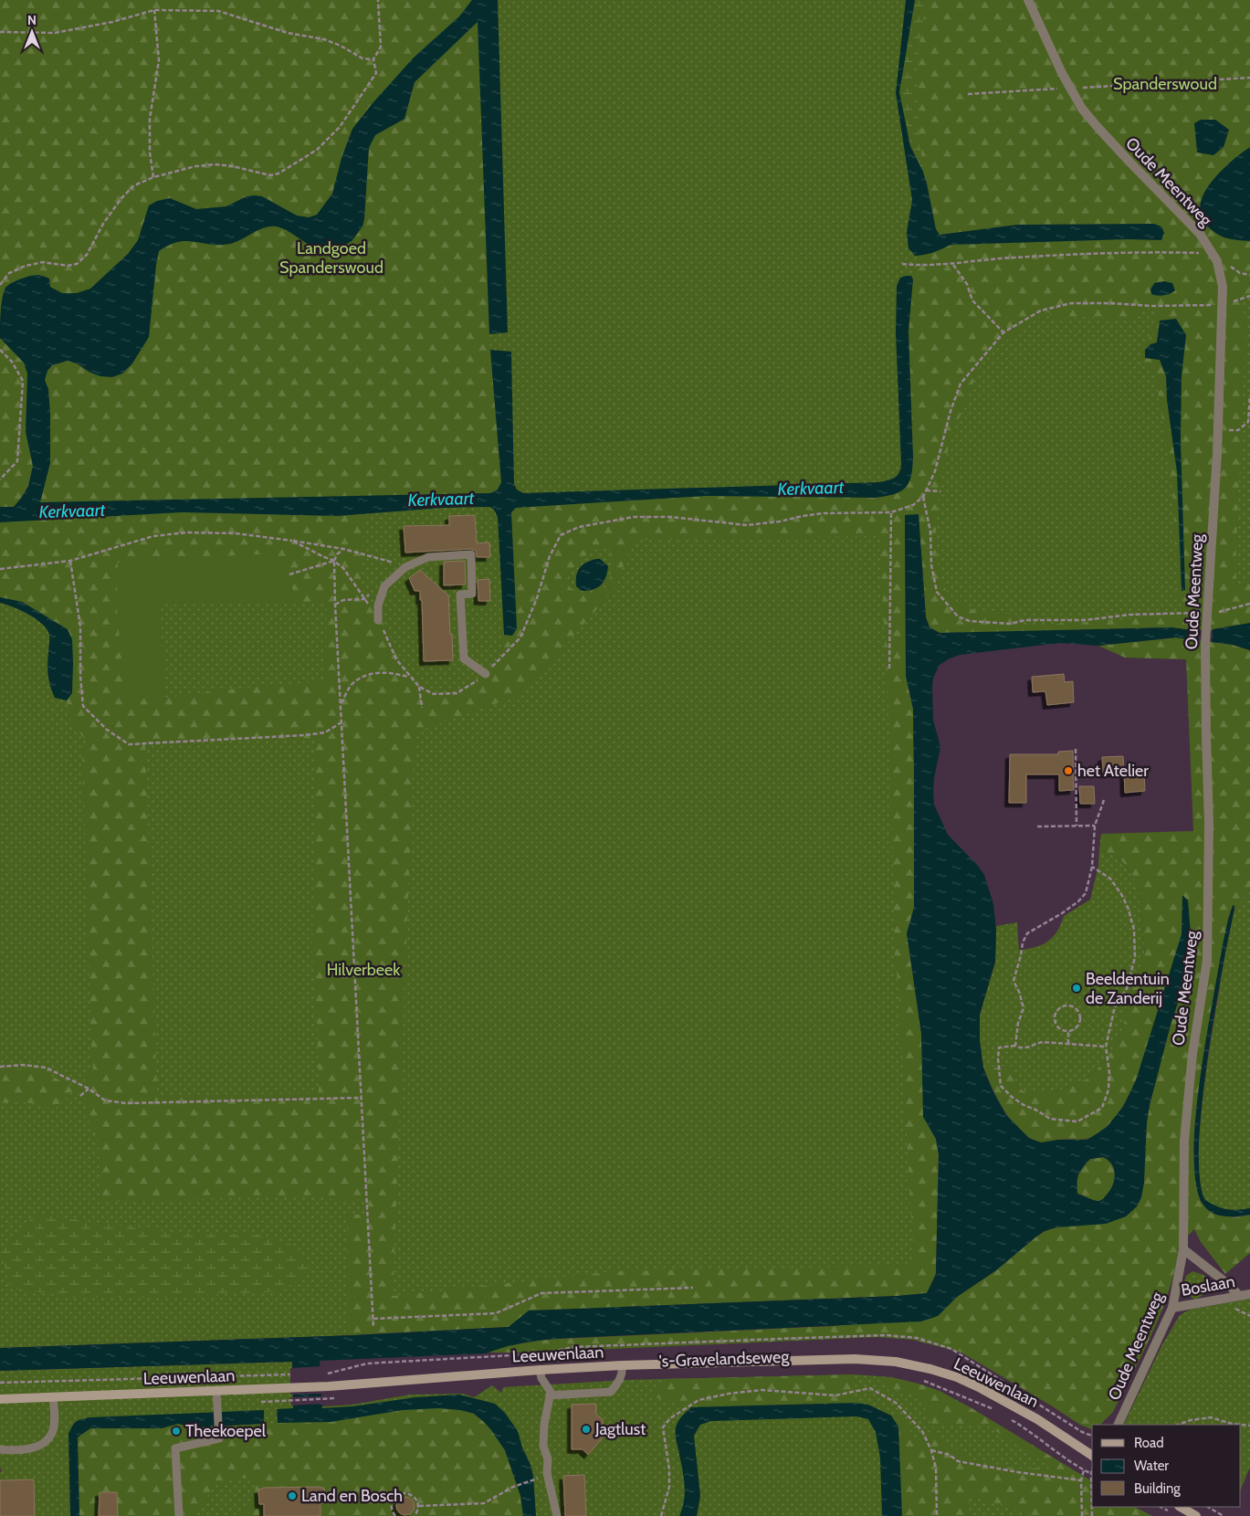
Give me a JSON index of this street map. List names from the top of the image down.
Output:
{
  "streets": {
    "street": ["Oude Meentweg", "Boslaan", "Leeuwenlaan"]
  },
  "crossings": [
    ["Oude Meentweg", "Boslaan"]
  ],
  "water": ["Kerkvaart"],
  "parks": ["Spanderswoud", "Landgoed Spanderswoud", "Hilverbeek"],
  "places": [
    "het Atelier",
    "Beeldentuin de Zanderij",
    "Jagtlust",
    "Theekoepel",
    "Land en Bosch"
  ],
  "legend": ["Road", "Water", "Building"],
  "north": "top"
}
